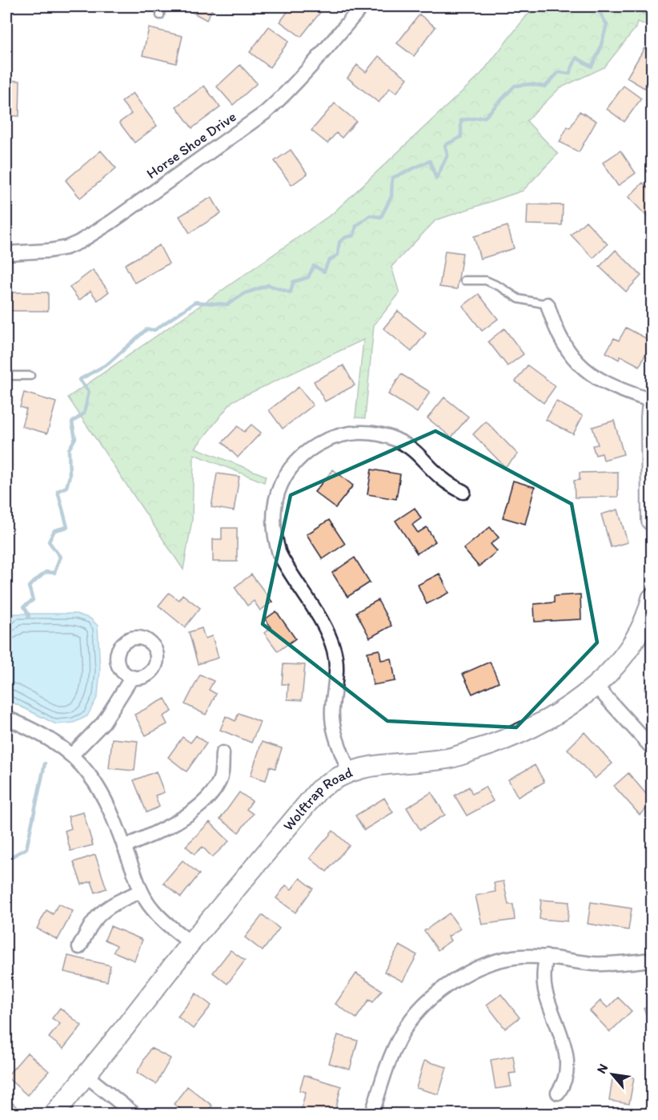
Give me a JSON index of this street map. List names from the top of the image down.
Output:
{
  "streets": {
    "street": ["Horse Shoe Drive", "Wolftrap Road"]
  },
  "north": "top left"
}
